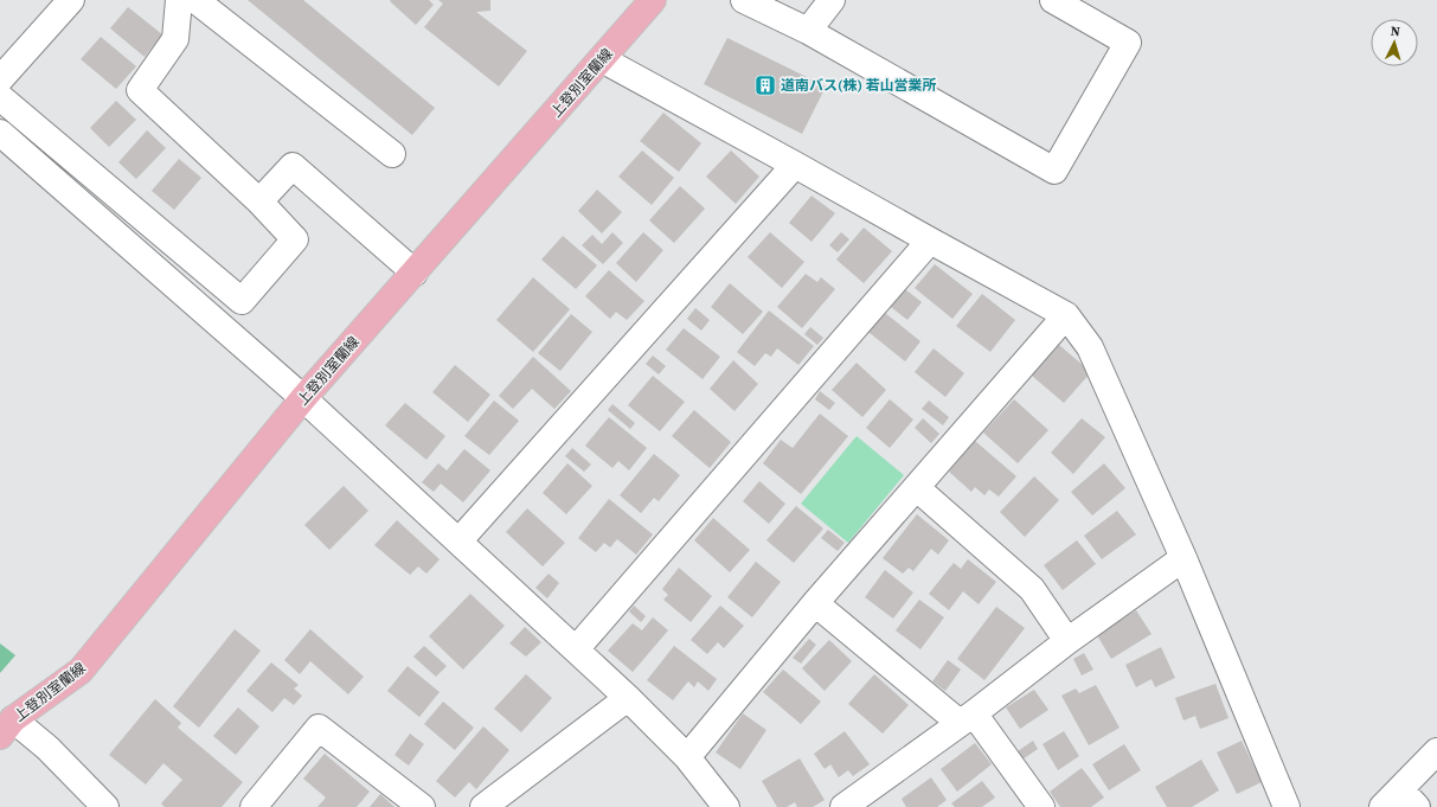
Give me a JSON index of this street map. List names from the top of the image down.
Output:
{
  "streets": {
    "main road": ["上登別室蘭線"]
  },
  "places": {
    "building": ["道南バス(株) 若山営業所"]
  },
  "north": "top"
}
